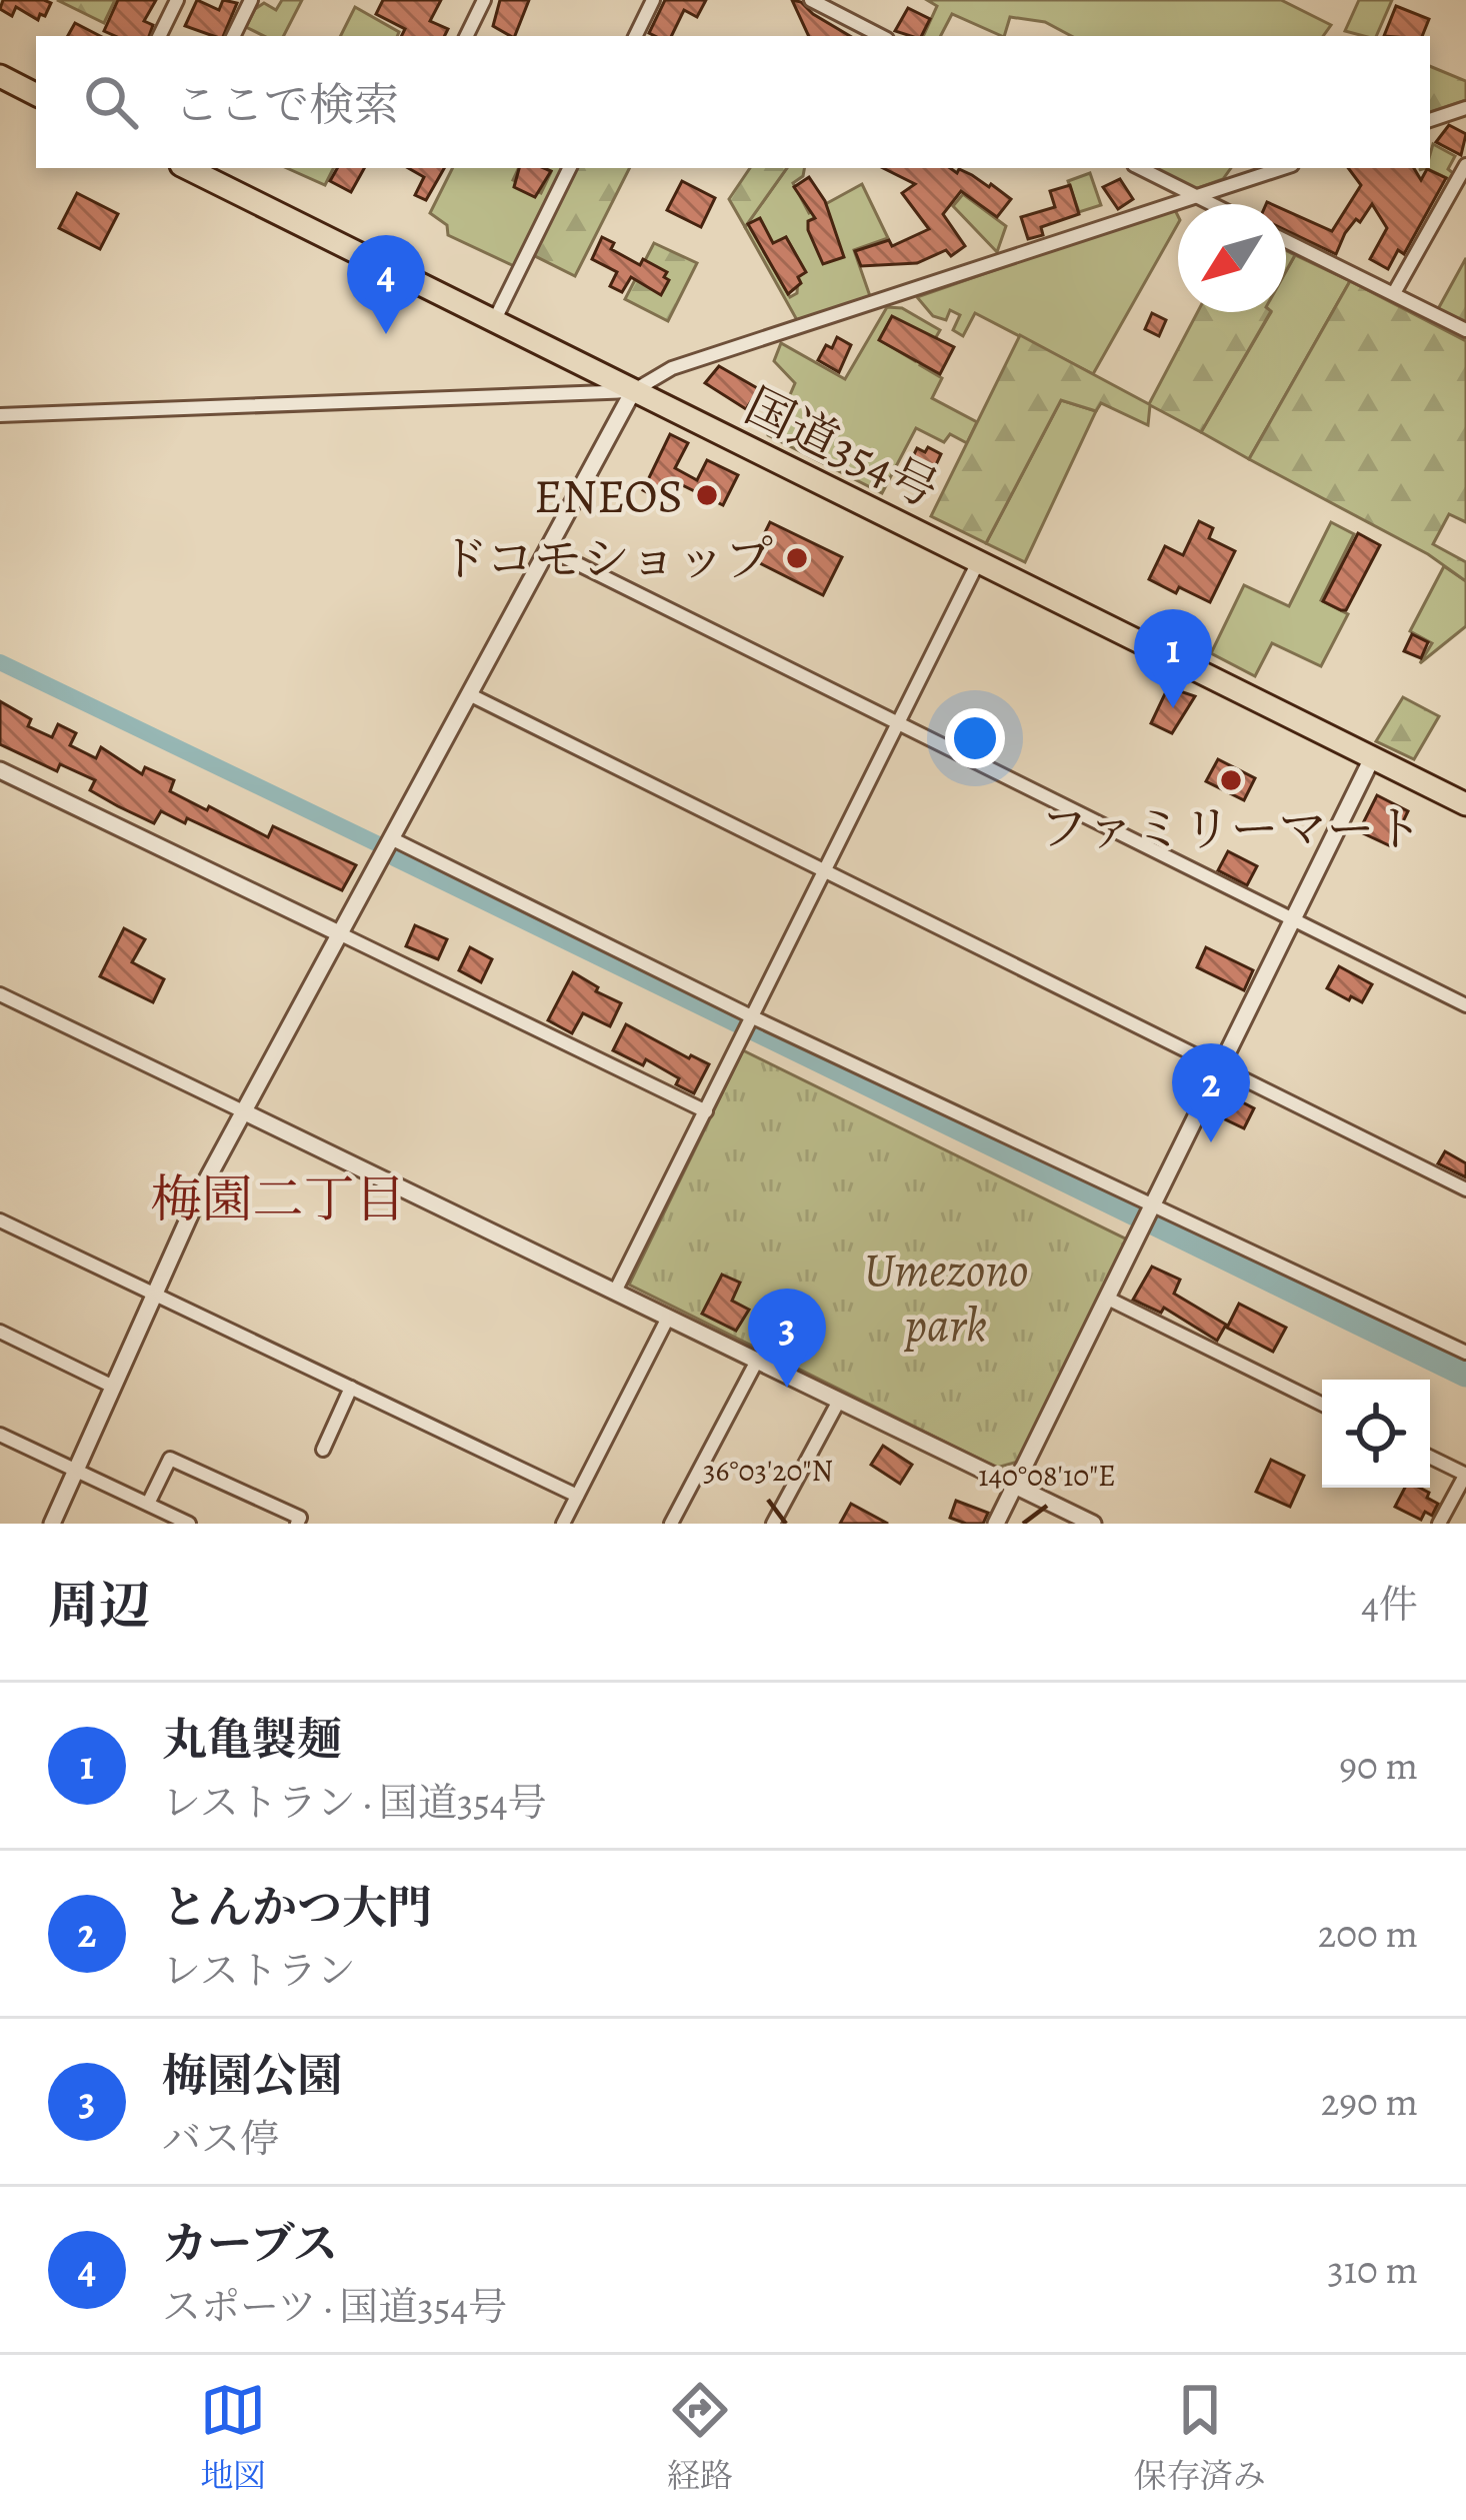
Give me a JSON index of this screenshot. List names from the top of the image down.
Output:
{
  "streets": {
    "highway": ["国道354号"]
  },
  "districts": ["梅園二丁目"],
  "parks": ["Umezono park"],
  "places": ["ENEOS", "ドコモショップ", "ファミリーマート"],
  "north": "bottom left",
  "page": {
    "search": "ここで検索",
    "pins": [
      "4",
      "1",
      "2",
      "3"
    ],
    "heading": ["周辺", "4件"],
    "list": [
      {
        "mark": "1",
        "name": "丸亀製麺",
        "note": "レストラン · 国道354号",
        "value": "90 m"
      },
      {
        "mark": "2",
        "name": "とんかつ大門",
        "note": "レストラン",
        "value": "200 m"
      },
      {
        "mark": "3",
        "name": "梅園公園",
        "note": "バス停",
        "value": "290 m"
      },
      {
        "mark": "4",
        "name": "カーブス",
        "note": "スポーツ · 国道354号",
        "value": "310 m"
      }
    ],
    "nav": ["地図", "経路", "保存済み"]
  },
  "coordinates": ["36°03'20\"N", "140°08'10\"E"]
}
